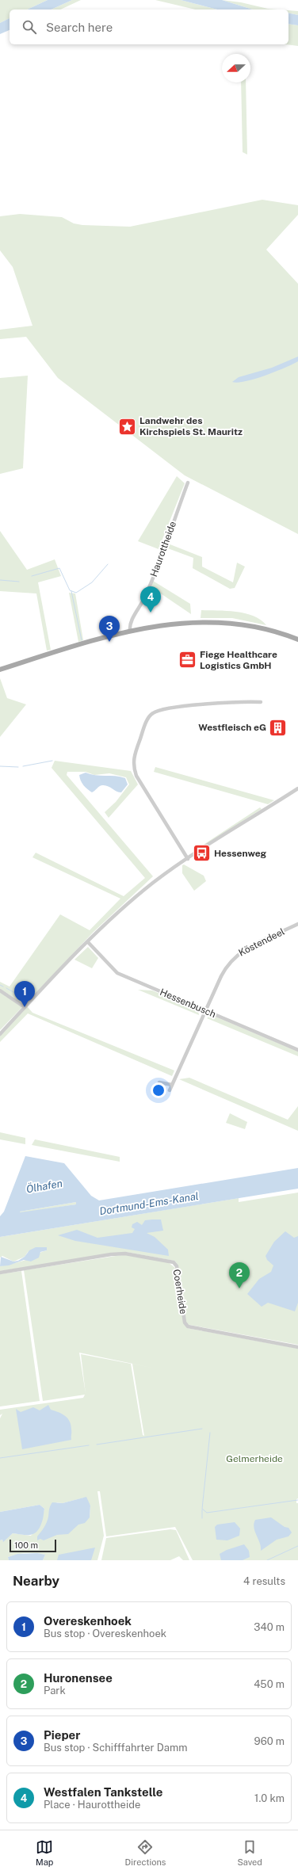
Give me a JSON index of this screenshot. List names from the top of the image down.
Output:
{
  "streets": {
    "street": [
      "Haurottheide",
      "Köstendeel",
      "Hessenbusch",
      "Coerheide"
    ]
  },
  "crossings": [
    ["Köstendeel", "Hessenbusch"]
  ],
  "water": ["Ölhafen", "Dortmund-Ems-Kanal"],
  "parks": ["Gelmerheide"],
  "places": {
    "place": ["Landwehr des Kirchspiels St. Mauritz"],
    "office": ["Fiege Healthcare Logistics GmbH"],
    "building": ["Westfleisch eG"],
    "bus stop": ["Hessenweg"]
  },
  "scale_bar": "100 m",
  "north": "left",
  "page": {
    "search": "Search here",
    "pins": [
      "4",
      "3",
      "1",
      "2"
    ],
    "scale": "100 m",
    "heading": ["Nearby", "4 results"],
    "list": [
      {
        "mark": "1",
        "name": "Overeskenhoek",
        "note": "Bus stop · Overeskenhoek",
        "value": "340 m"
      },
      {
        "mark": "2",
        "name": "Huronensee",
        "note": "Park",
        "value": "450 m"
      },
      {
        "mark": "3",
        "name": "Pieper",
        "note": "Bus stop · Schifffahrter Damm",
        "value": "960 m"
      },
      {
        "mark": "4",
        "name": "Westfalen Tankstelle",
        "note": "Place · Haurottheide",
        "value": "1.0 km"
      }
    ],
    "nav": ["Map", "Directions", "Saved"]
  }
}
